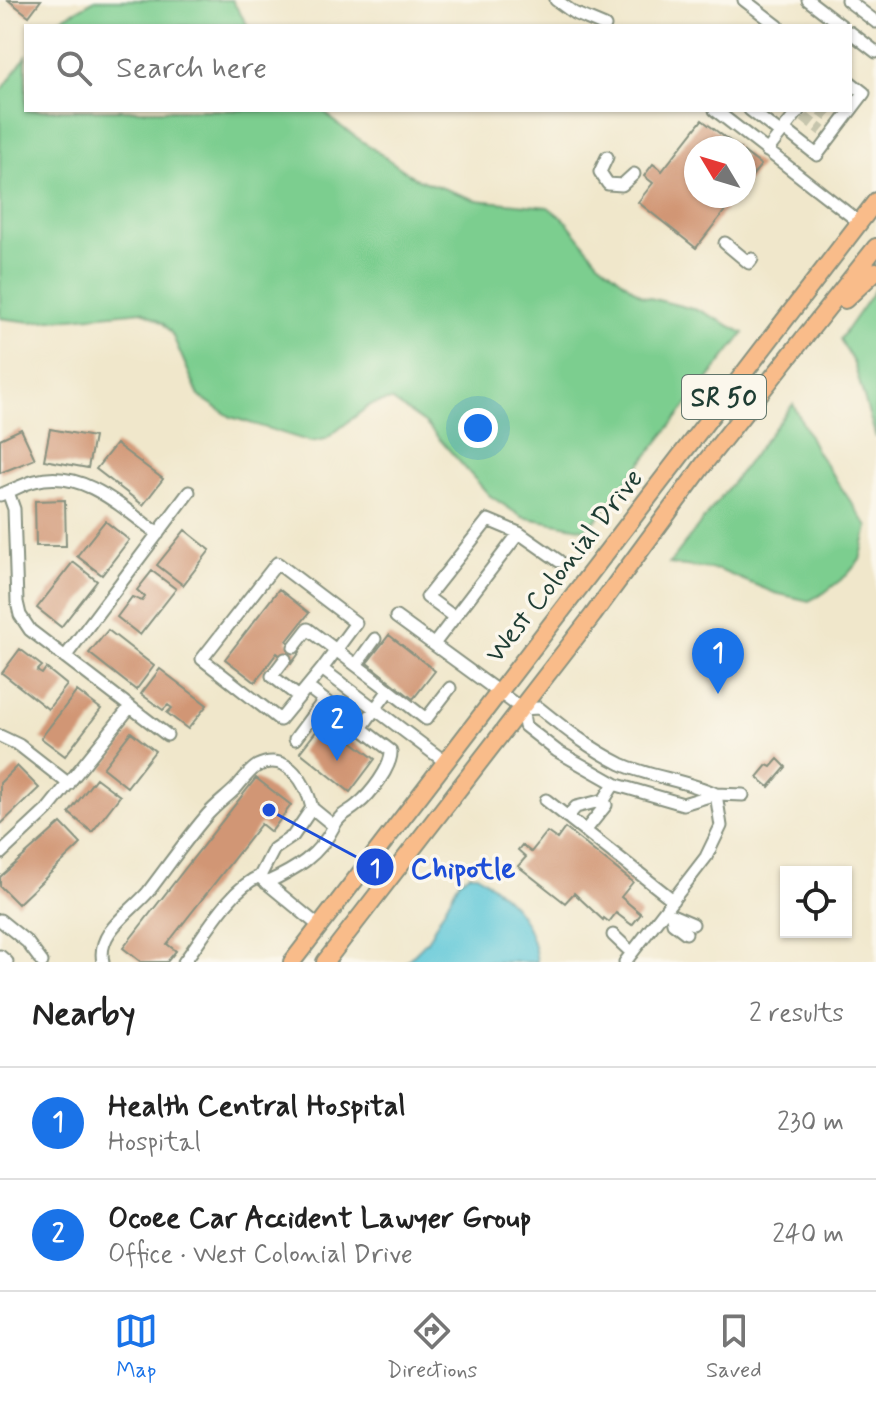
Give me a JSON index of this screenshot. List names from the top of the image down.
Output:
{
  "streets": {
    "highway": ["SR 50", "West Colonial Drive"]
  },
  "places": ["Chipotle"],
  "north": "top left",
  "page": {
    "search": "Search here",
    "pins": ["1", "2"],
    "heading": ["Nearby", "2 results"],
    "list": [
      {
        "mark": "1",
        "name": "Health Central Hospital",
        "note": "Hospital",
        "value": "230 m"
      },
      {
        "mark": "2",
        "name": "Ocoee Car Accident Lawyer Group",
        "note": "Office · West Colonial Drive",
        "value": "240 m"
      }
    ],
    "nav": ["Map", "Directions", "Saved"]
  }
}
